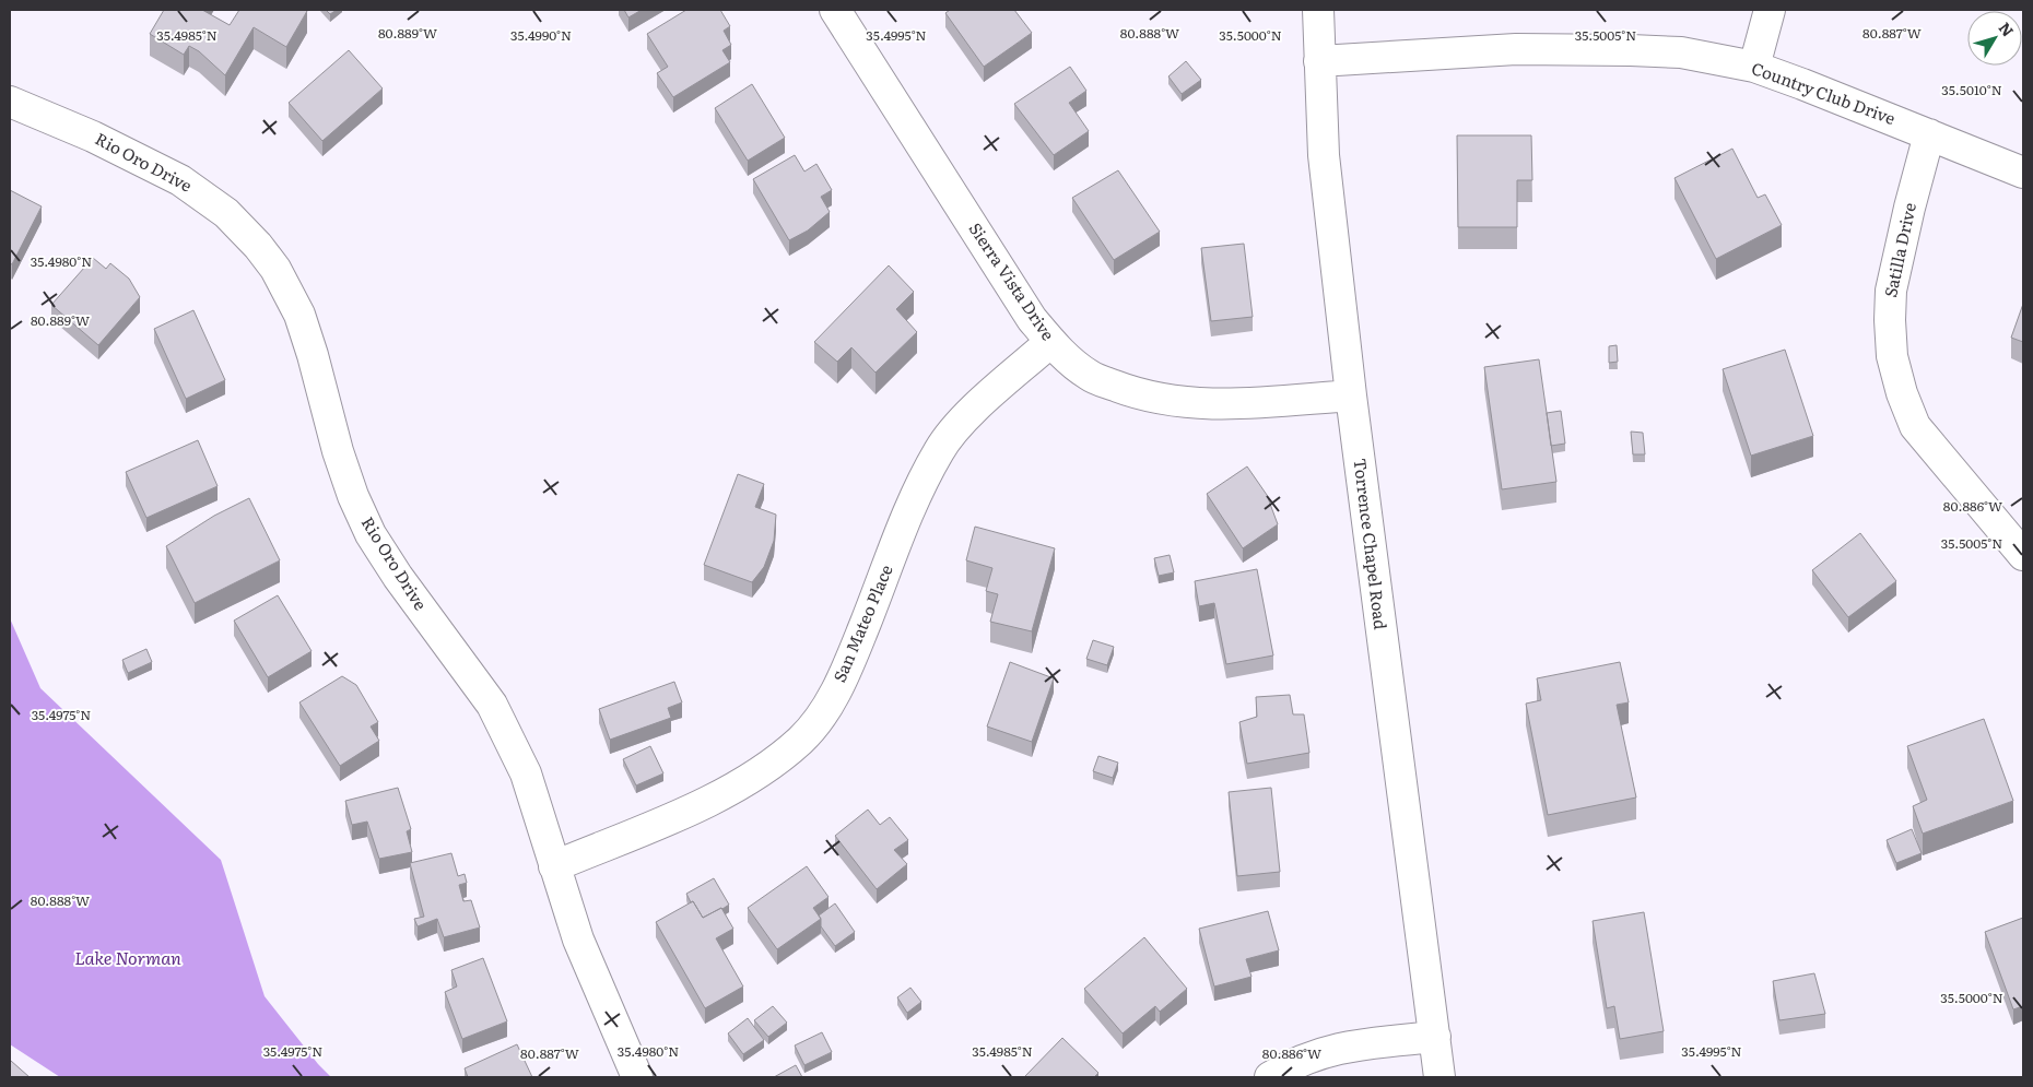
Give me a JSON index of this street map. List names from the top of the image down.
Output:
{
  "streets": {
    "street": [
      "Country Club Drive",
      "Rio Oro Drive",
      "Satilla Drive",
      "Sierra Vista Drive",
      "Torrence Chapel Road",
      "San Mateo Place"
    ]
  },
  "crossings": [
    ["Country Club Drive", "Satilla Drive"],
    ["Country Club Drive", "Torrence Chapel Road"],
    ["Rio Oro Drive", "San Mateo Place"],
    ["Sierra Vista Drive", "Torrence Chapel Road"],
    ["Sierra Vista Drive", "San Mateo Place"]
  ],
  "water": ["Lake Norman"],
  "north": "top right",
  "coordinates": [
    "80.889°W",
    "80.888°W",
    "80.887°W",
    "35.4985°N",
    "35.5000°N",
    "35.4990°N",
    "35.4995°N",
    "35.5005°N",
    "35.5010°N",
    "35.4980°N",
    "80.886°W",
    "35.4975°N"
  ]
}
